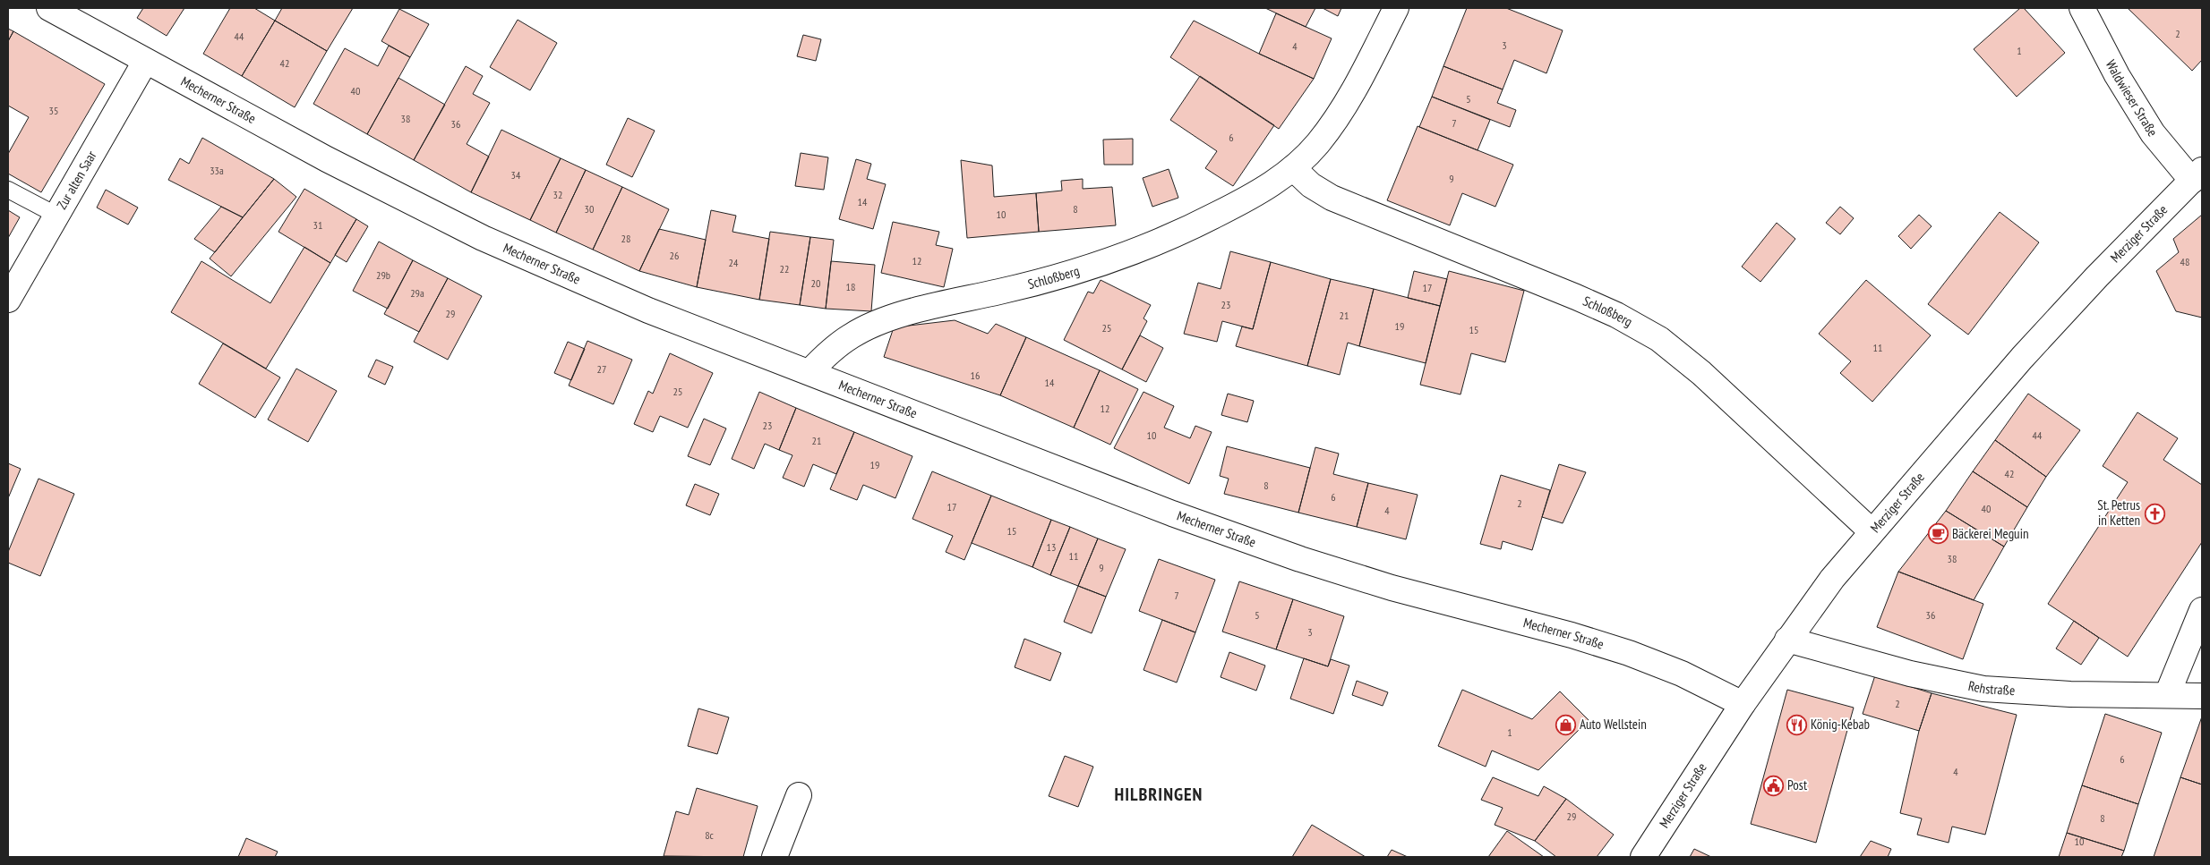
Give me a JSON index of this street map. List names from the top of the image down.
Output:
{
  "streets": {
    "main road": [
      "Waldwieser Straße",
      "Mecherner Straße",
      "Zur alten Saar",
      "Merziger Straße",
      "Schloßberg",
      "Rehstraße"
    ]
  },
  "crossings": [
    ["Waldwieser Straße", "Merziger Straße"],
    ["Mecherner Straße", "Zur alten Saar"],
    ["Mecherner Straße", "Merziger Straße"],
    ["Mecherner Straße", "Schloßberg"],
    ["Merziger Straße", "Schloßberg"],
    ["Merziger Straße", "Rehstraße"]
  ],
  "districts": ["HILBRINGEN"],
  "places": {
    "church": ["St. Petrus in Ketten"],
    "cafe": ["Bäckerei Meguin"],
    "shop": ["Auto Wellstein"],
    "restaurant": ["König-Kebab"],
    "public building": ["Post"]
  },
  "house_numbers": [
    "2",
    "44",
    "3",
    "4",
    "1",
    "42",
    "40",
    "5",
    "35",
    "38",
    "7",
    "36",
    "6",
    "33a",
    "34",
    "9",
    "32",
    "14",
    "30",
    "8",
    "10",
    "31",
    "28",
    "26",
    "12",
    "48",
    "24",
    "22",
    "29b",
    "20",
    "18",
    "17",
    "29a",
    "23",
    "29",
    "21",
    "19",
    "25",
    "15",
    "11",
    "27",
    "16",
    "14",
    "25",
    "12",
    "23",
    "10",
    "44",
    "21",
    "19",
    "42",
    "8",
    "6",
    "2",
    "17",
    "40",
    "4",
    "15",
    "13",
    "11",
    "38",
    "9",
    "7",
    "5",
    "36",
    "3",
    "2",
    "1",
    "6",
    "4",
    "29",
    "8",
    "8c",
    "10"
  ]
}
